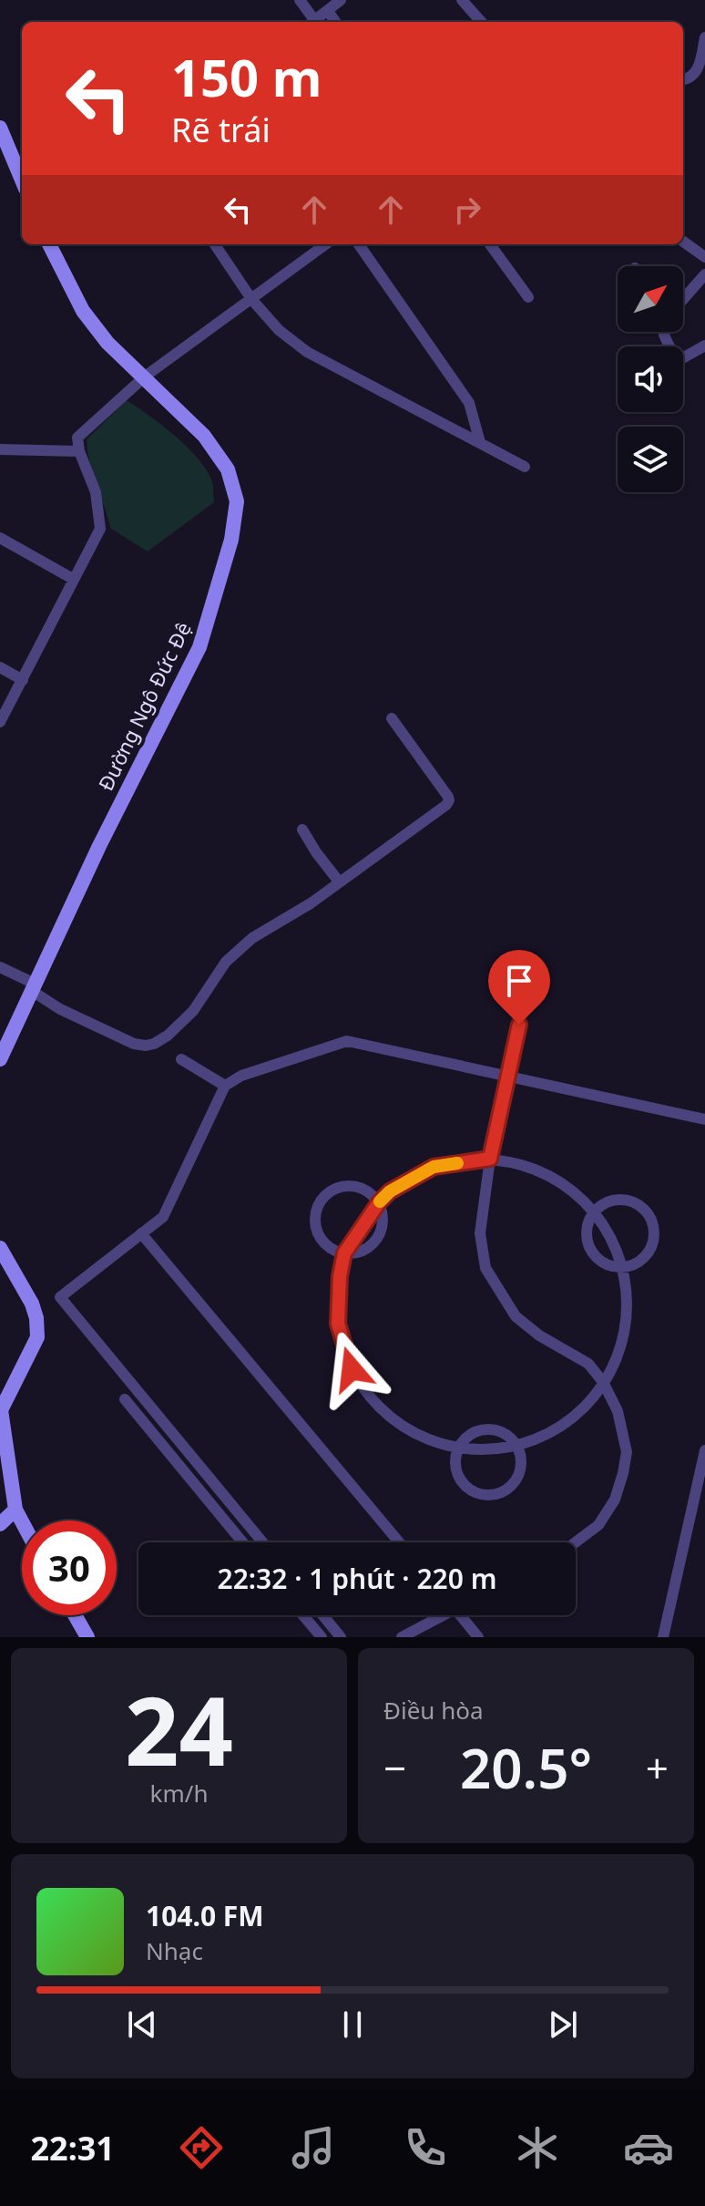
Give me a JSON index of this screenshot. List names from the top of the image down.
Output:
{
  "streets": {
    "main road": ["Đường Ngô Đức Đệ"]
  },
  "north": "top right",
  "page": {
    "turn": ["150 m", "Rẽ trái"],
    "limit": "30",
    "trip": "22:32 · 1 phút · 220 m",
    "tile": [
      ["24", "km/h"],
      "Điều hòa"
    ],
    "heat": ["−", "20.5°", "+"],
    "song": ["104.0 FM", "Nhạc"],
    "tabs": "22:31"
  }
}
